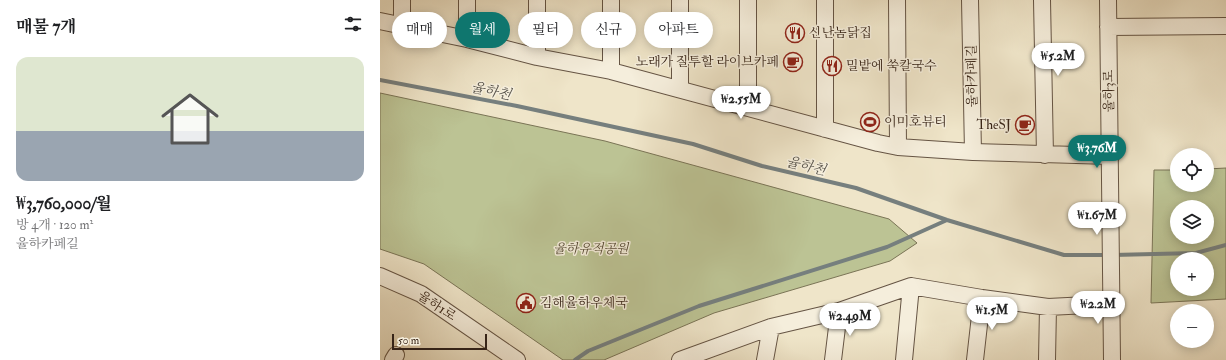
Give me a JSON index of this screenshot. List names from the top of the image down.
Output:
{
  "streets": {
    "street": ["율하카페길", "율하3로", "율하1로"]
  },
  "water": ["율하천"],
  "parks": ["율하유적공원"],
  "places": {
    "restaurant": ["신난놈닭집", "밀밭에 쑥칼국수"],
    "cafe": ["노래가 질투할 라이브카페", "TheSJ"],
    "sports": ["이미호뷰티"],
    "public building": ["김해율하우체국"]
  },
  "scale_bar": "50 m",
  "page": {
    "heading": "매물 7개",
    "chip": [
      "매매",
      "월세",
      "필터",
      "신규",
      "아파트"
    ],
    "price": [
      "₩5.2M",
      "₩2.55M",
      "₩3.76M",
      "₩1.67M",
      "₩2.2M",
      "₩1.5M",
      "₩2.49M"
    ],
    "list": [
      {
        "name": "₩3,760,000/월",
        "note": "방 4개 · 120 m² · 율하카페길"
      }
    ],
    "map_buttons": ["+", "−"],
    "scale": "50 m"
  }
}
